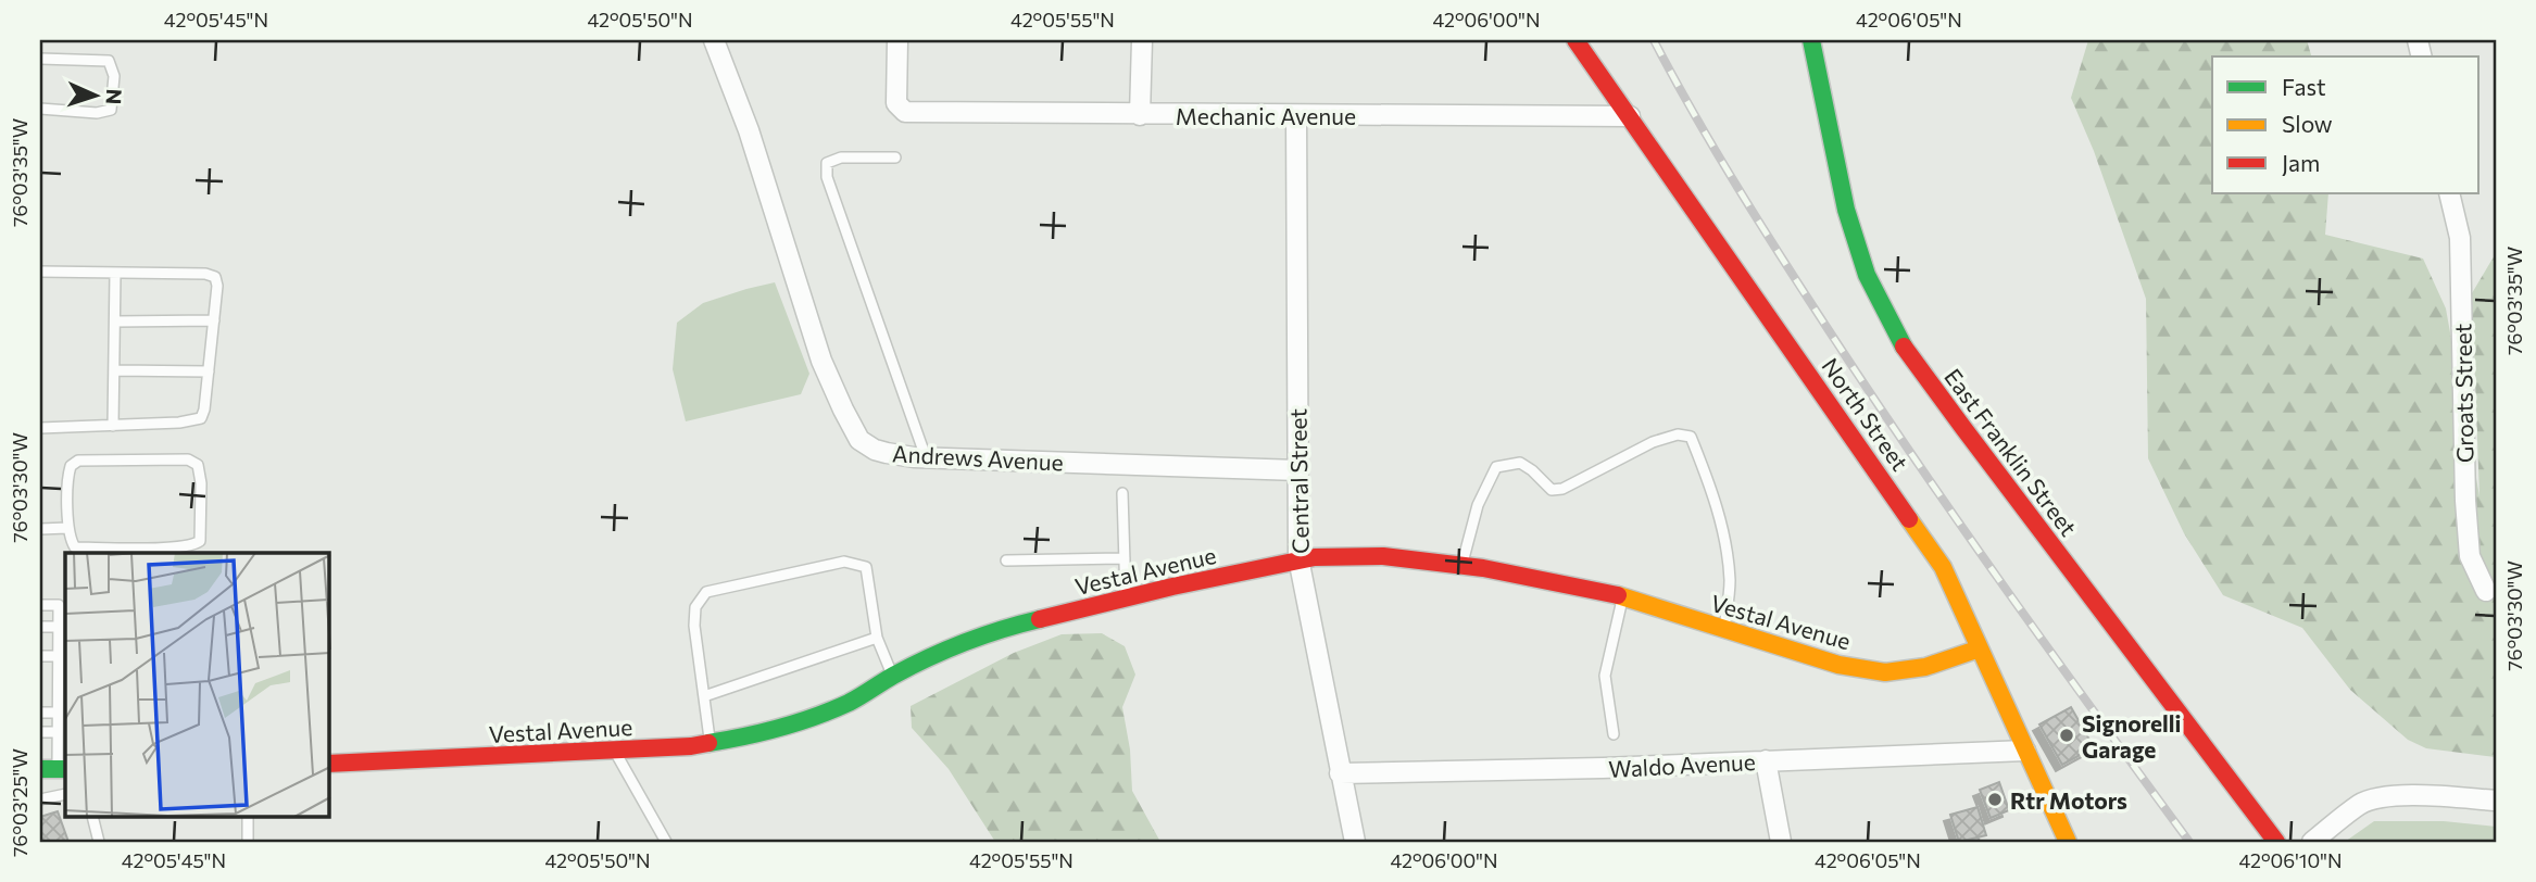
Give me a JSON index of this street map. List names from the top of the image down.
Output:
{
  "streets": {
    "street": [
      "Mechanic Avenue",
      "Groats Street",
      "North Street",
      "East Franklin Street",
      "Andrews Avenue",
      "Central Street",
      "Vestal Avenue",
      "Waldo Avenue"
    ]
  },
  "crossings": [
    ["Mechanic Avenue", "North Street"],
    ["Mechanic Avenue", "Central Street"],
    ["North Street", "Vestal Avenue"],
    ["North Street", "Waldo Avenue"],
    ["Andrews Avenue", "Central Street"],
    ["Central Street", "Vestal Avenue"],
    ["Central Street", "Waldo Avenue"]
  ],
  "places": ["Signorelli Garage", "Rtr Motors"],
  "legend": ["Fast", "Slow", "Jam"],
  "north": "right",
  "coordinates": [
    "42°05'45\"N",
    "42°05'50\"N",
    "42°05'55\"N",
    "42°06'00\"N",
    "42°06'05\"N",
    "76°03'35\"W",
    "76°03'30\"W",
    "76°03'25\"W",
    "42°06'10\"N"
  ]
}
